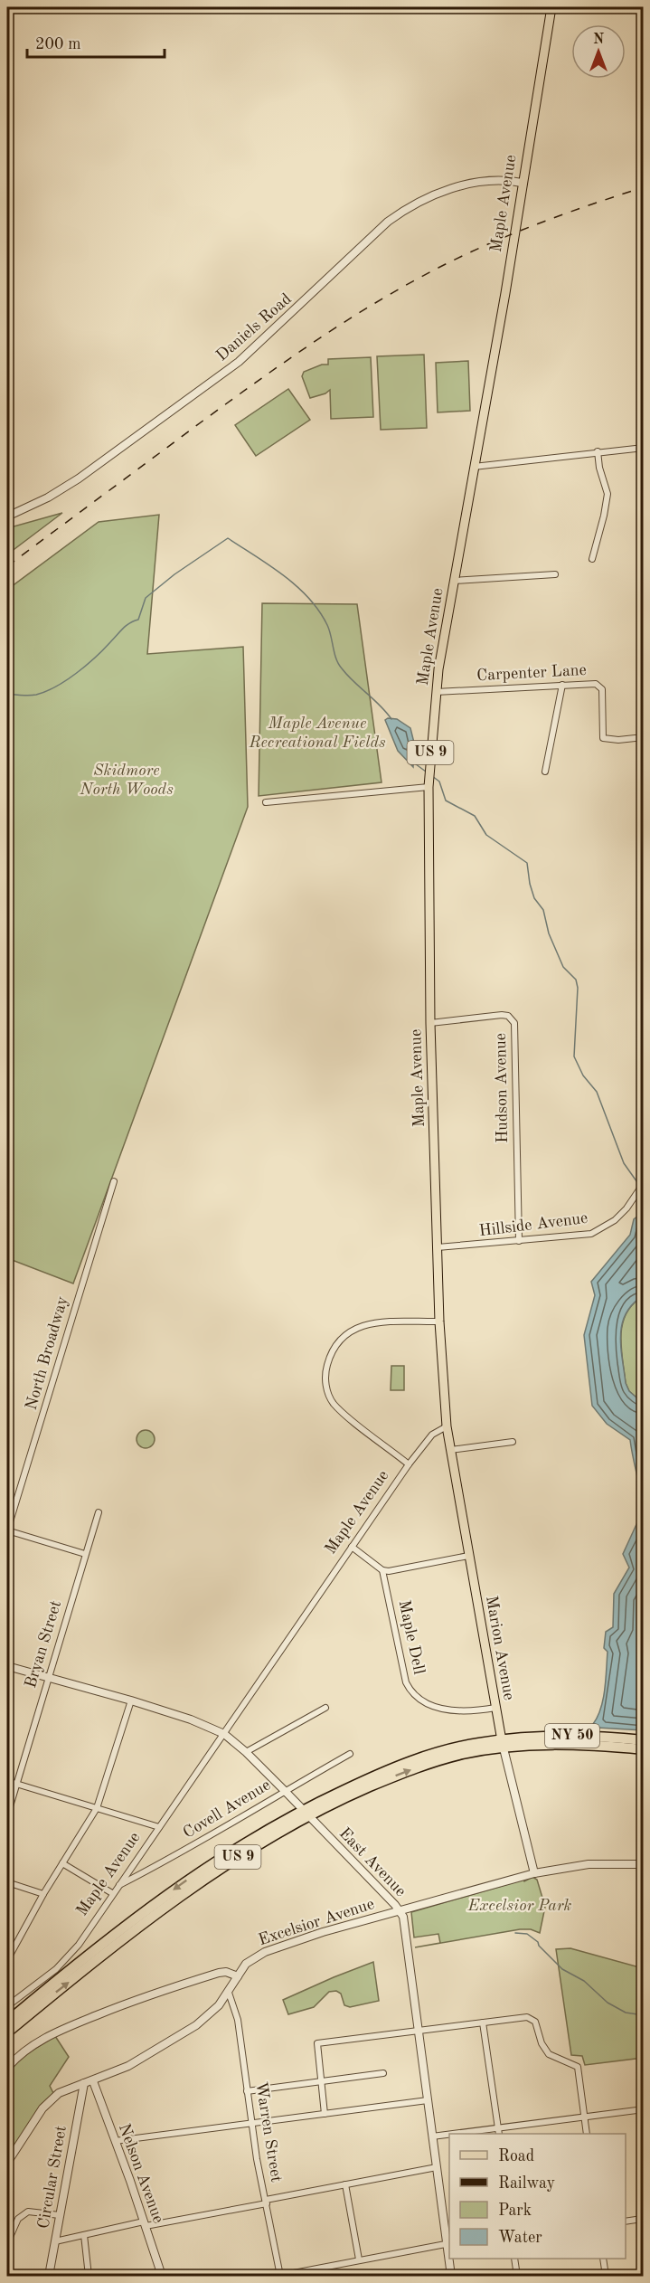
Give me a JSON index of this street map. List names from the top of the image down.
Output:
{
  "streets": {
    "highway": ["US 9", "NY 50"],
    "main road": ["Maple Avenue", "Marion Avenue"],
    "street": [
      "Daniels Road",
      "Carpenter Lane",
      "Hudson Avenue",
      "Hillside Avenue",
      "North Broadway",
      "Maple Dell",
      "Bryan Street",
      "Covell Avenue",
      "East Avenue",
      "Excelsior Avenue",
      "Warren Street",
      "Nelson Avenue",
      "Circular Street"
    ]
  },
  "crossings": [
    ["Maple Avenue", "Daniels Road"],
    ["Maple Avenue", "Carpenter Lane"],
    ["Maple Avenue", "Hudson Avenue"],
    ["Maple Avenue", "Hillside Avenue"],
    ["Maple Avenue", "Marion Avenue"],
    ["Maple Avenue", "Covell Avenue"],
    ["Maple Avenue", "East Avenue"],
    ["US 9", "Marion Avenue"],
    ["US 9", "NY 50"],
    ["US 9", "East Avenue"],
    ["Hudson Avenue", "Hillside Avenue"],
    ["Maple Dell", "Marion Avenue"],
    ["Bryan Street", "East Avenue"],
    ["Marion Avenue", "NY 50"],
    ["Marion Avenue", "Excelsior Avenue"],
    ["Covell Avenue", "East Avenue"],
    ["East Avenue", "Excelsior Avenue"],
    ["Excelsior Avenue", "Warren Street"],
    ["Excelsior Avenue", "Nelson Avenue"],
    ["Excelsior Avenue", "Circular Street"]
  ],
  "parks": ["Maple Avenue Recreational Fields", "Skidmore North Woods", "Excelsior Park"],
  "legend": [
    "Road",
    "Railway",
    "Park",
    "Water"
  ],
  "scale_bar": "200 m",
  "north": "top"
}
